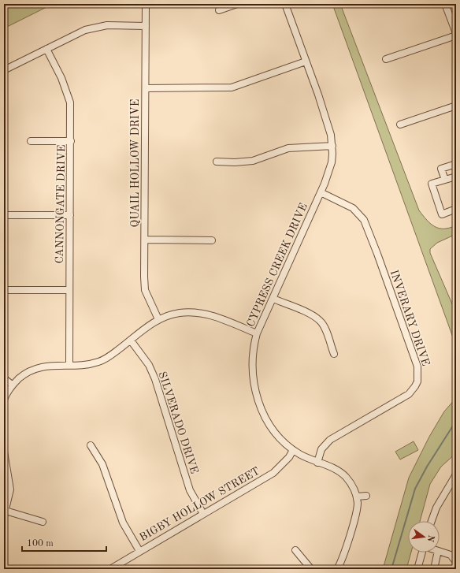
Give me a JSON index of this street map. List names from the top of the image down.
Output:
{
  "streets": {
    "street": [
      "QUAIL HOLLOW DRIVE",
      "CANNONGATE DRIVE",
      "CYPRESS CREEK DRIVE",
      "INVERARY DRIVE",
      "SILVERADO DRIVE",
      "BIGBY HOLLOW STREET"
    ]
  },
  "crossings": [
    ["CYPRESS CREEK DRIVE", "INVERARY DRIVE"],
    ["CYPRESS CREEK DRIVE", "BIGBY HOLLOW STREET"],
    ["SILVERADO DRIVE", "BIGBY HOLLOW STREET"]
  ],
  "scale_bar": "100 m",
  "north": "right"
}
